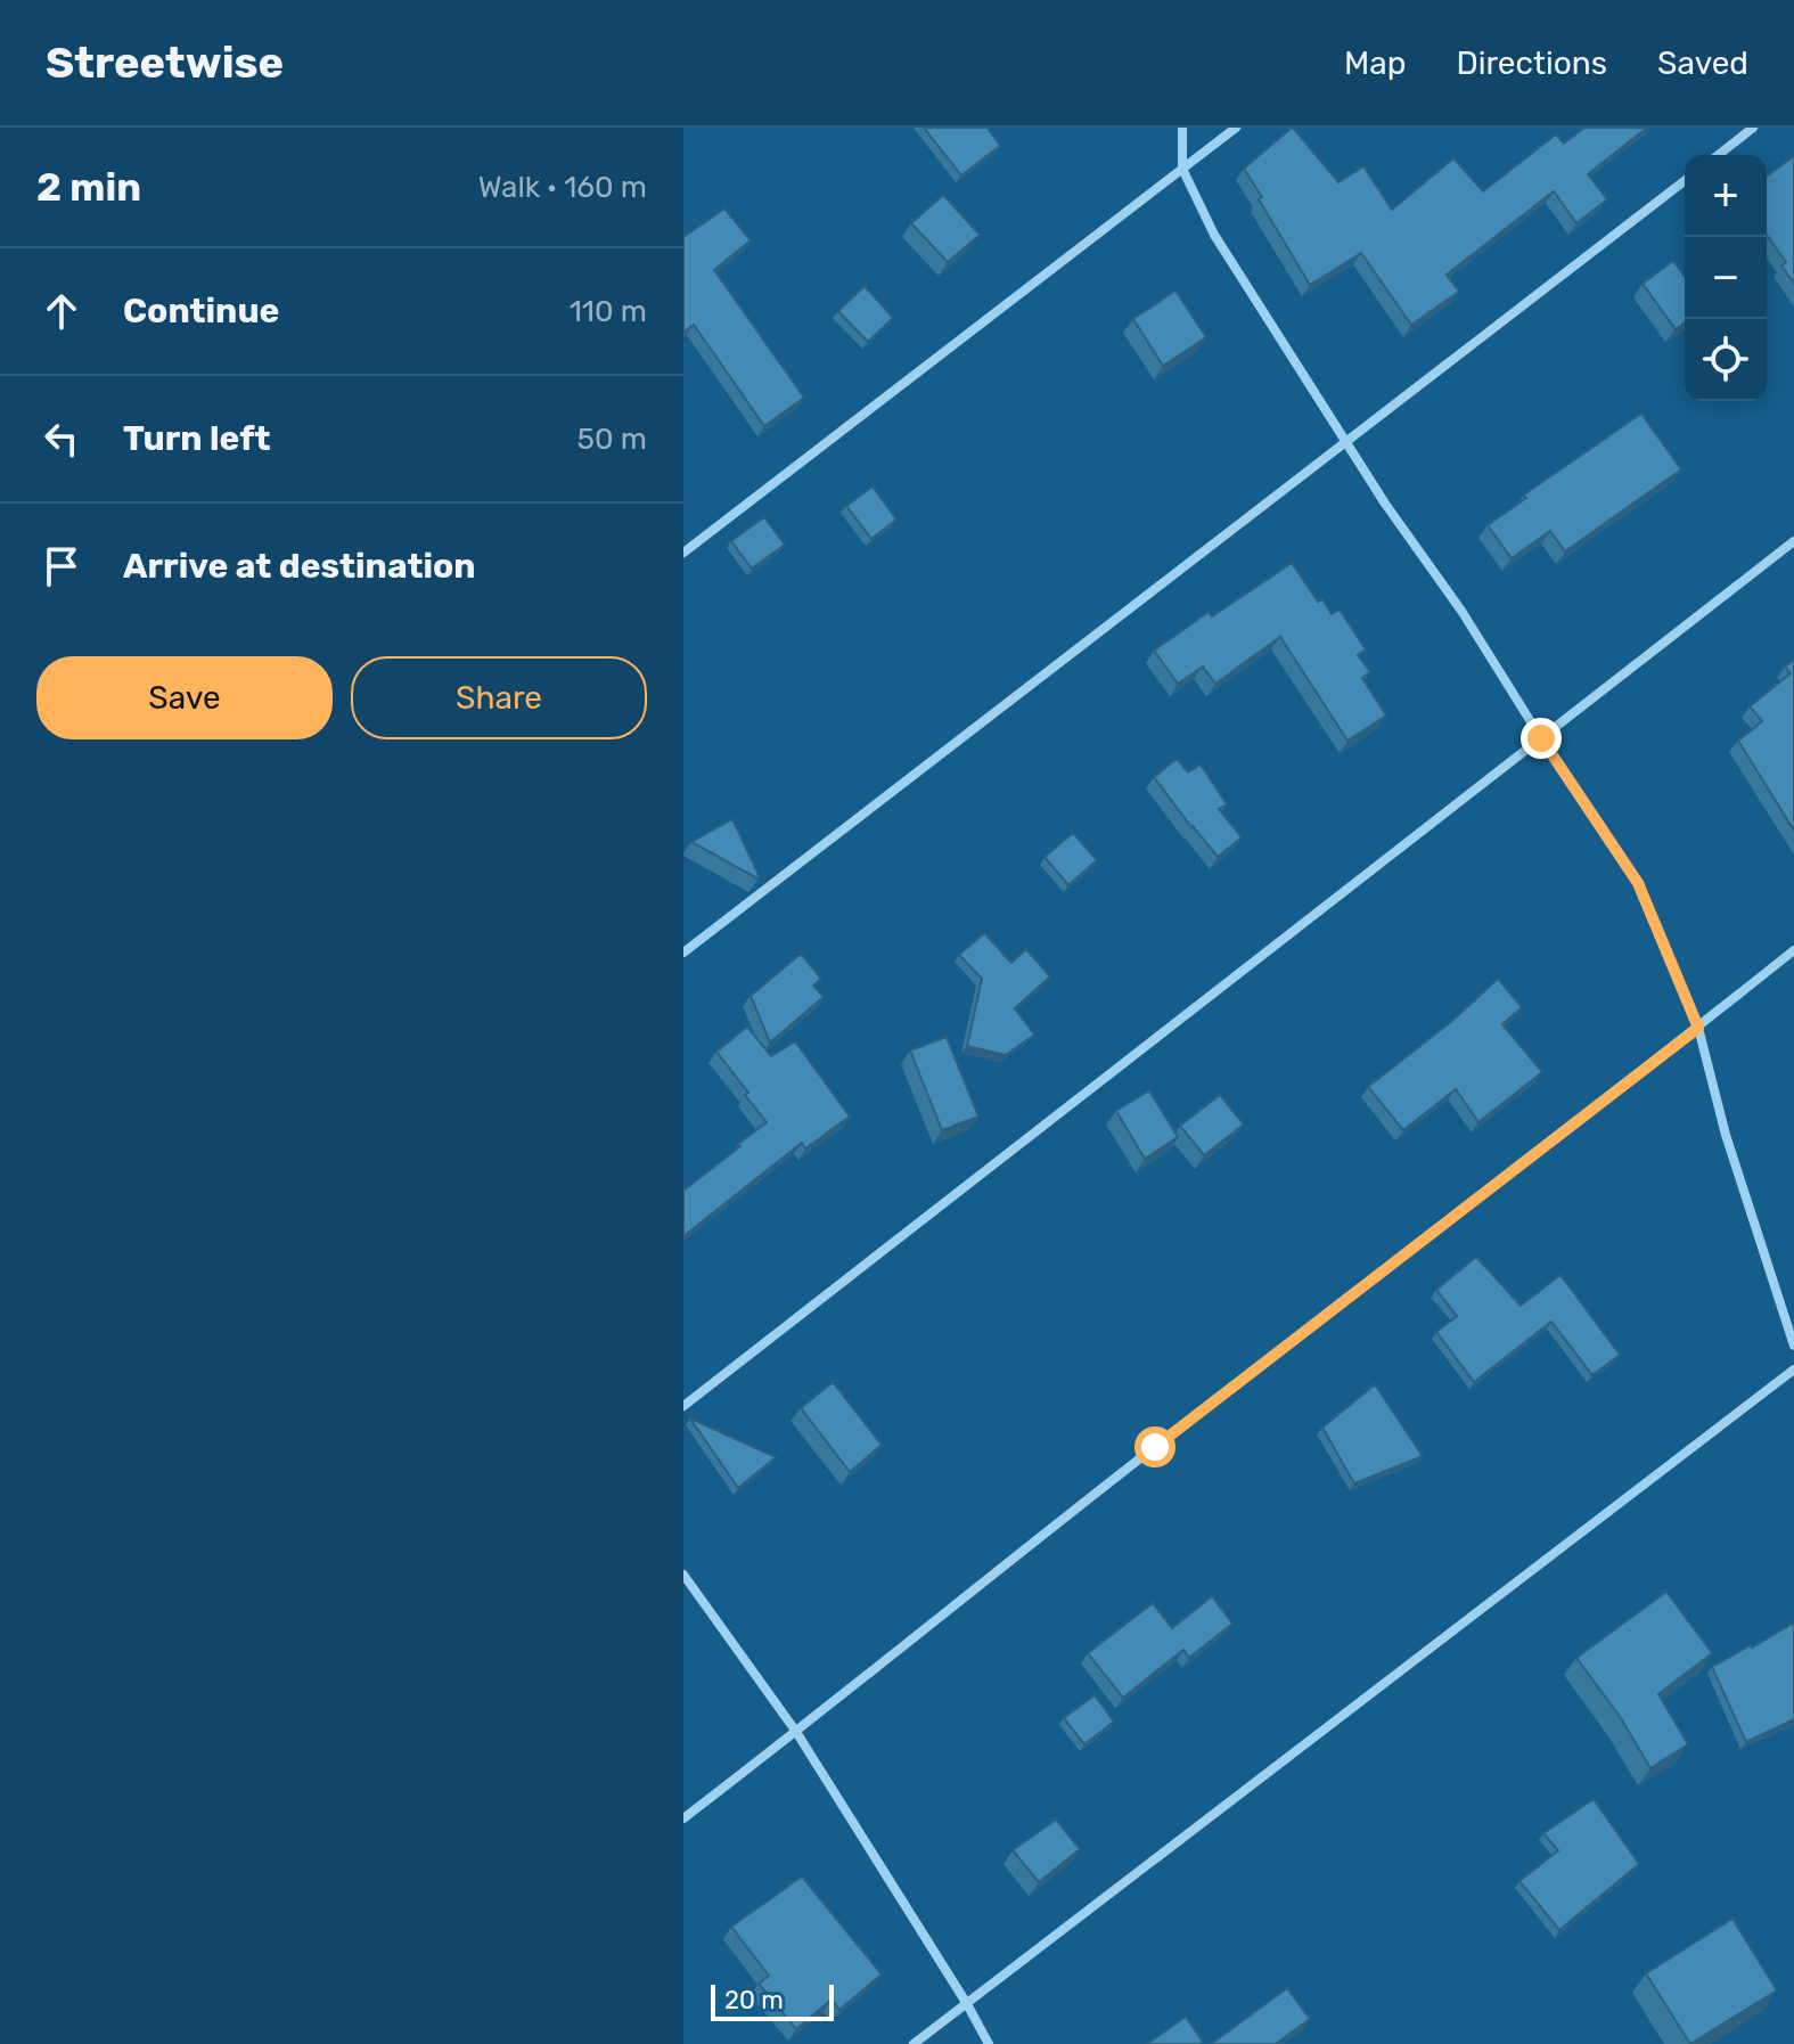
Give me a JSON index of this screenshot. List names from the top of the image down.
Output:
{
  "scale_bar": "20 m",
  "page": {
    "header": "Streetwise",
    "nav": ["Map", "Directions", "Saved"],
    "heading": ["2 min", "Walk · 160 m"],
    "map_buttons": ["+", "−"],
    "list": [
      ["Continue", "110 m"],
      ["Turn left", "50 m"],
      "Arrive at destination"
    ],
    "buttons": ["Save", "Share"],
    "scale": "20 m"
  }
}
